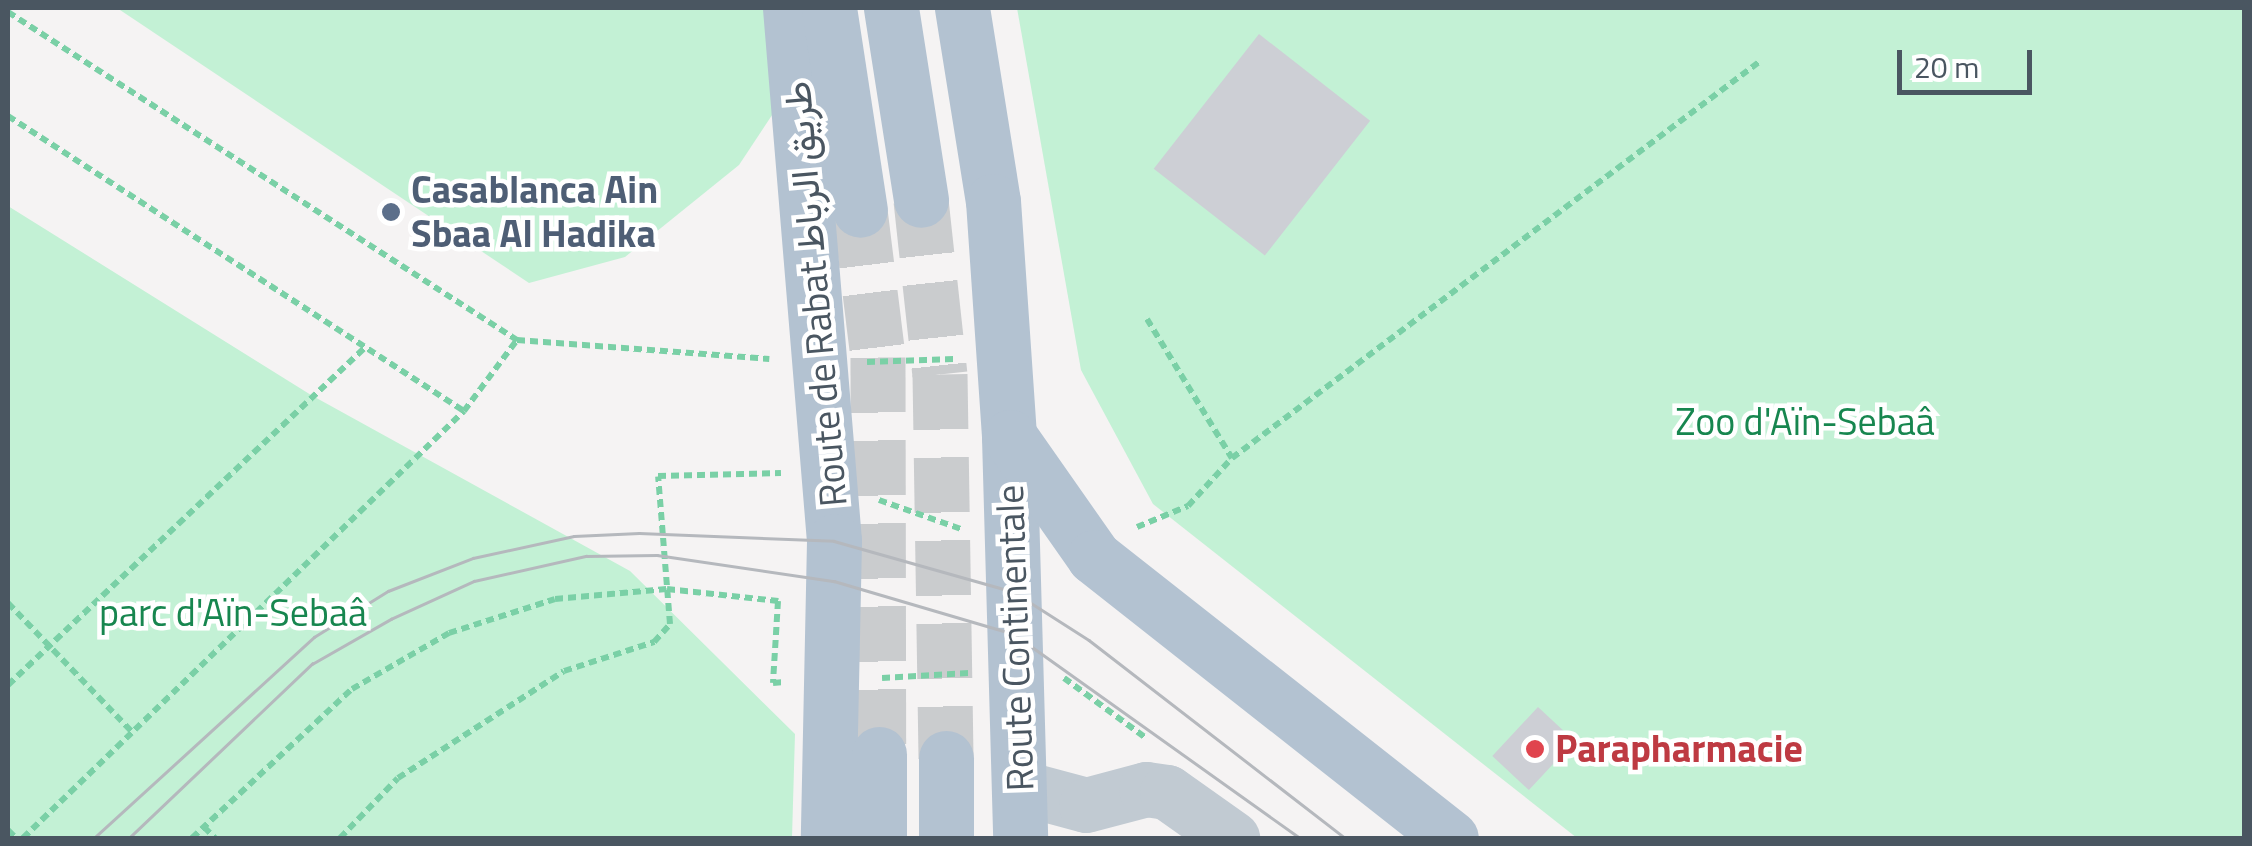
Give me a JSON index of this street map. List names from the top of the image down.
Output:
{
  "streets": {
    "main road": ["Route de Rabat طريق الرباط", "Route Continentale"]
  },
  "parks": ["Zoo d'Aïn-Sebaâ", "parc d'Aïn-Sebaâ"],
  "places": ["Casablanca Ain Sbaa Al Hadika", "Parapharmacie"],
  "scale_bar": "20 m"
}
